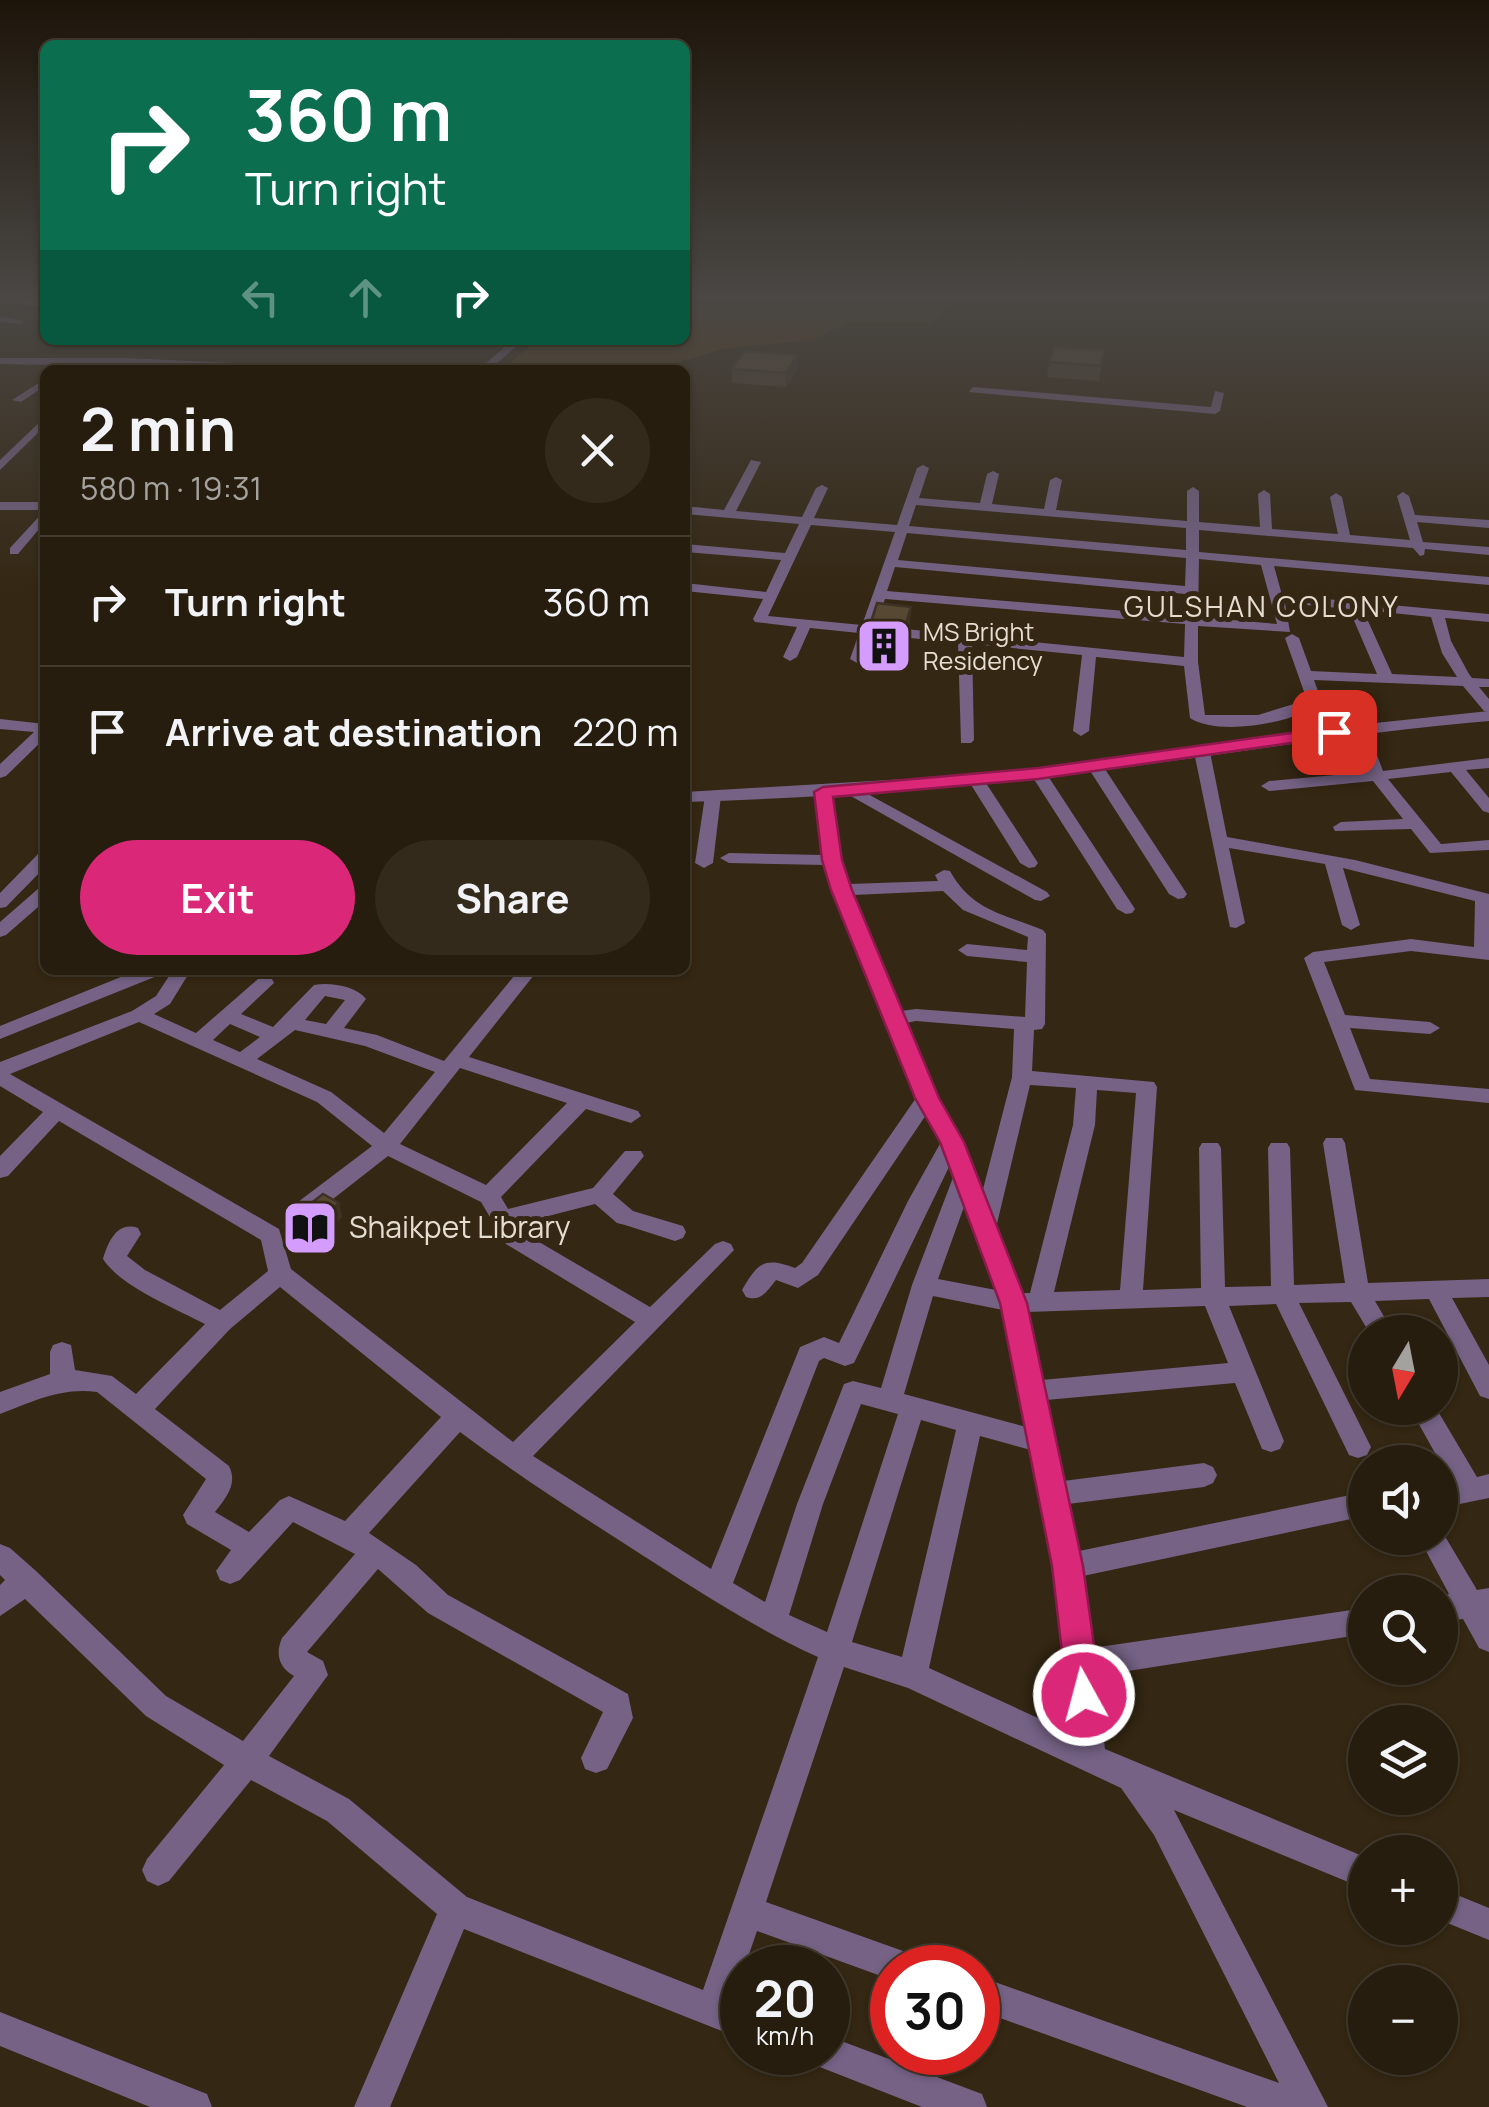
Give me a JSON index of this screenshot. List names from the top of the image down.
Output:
{
  "districts": ["GULSHAN COLONY"],
  "places": {
    "building": ["MS Bright Residency"],
    "library": ["Shaikpet Library"]
  },
  "north": "bottom",
  "page": {
    "turn": ["360 m", "Turn right"],
    "heading": ["2 min", "580 m · 19:31"],
    "list": [
      {
        "name": "Turn right",
        "value": "360 m"
      },
      {
        "name": "Arrive at destination",
        "value": "220 m"
      }
    ],
    "buttons": ["Exit", "Share"],
    "map_buttons": ["+", "−"],
    "speed": "20 km/h",
    "limit": "30"
  }
}
